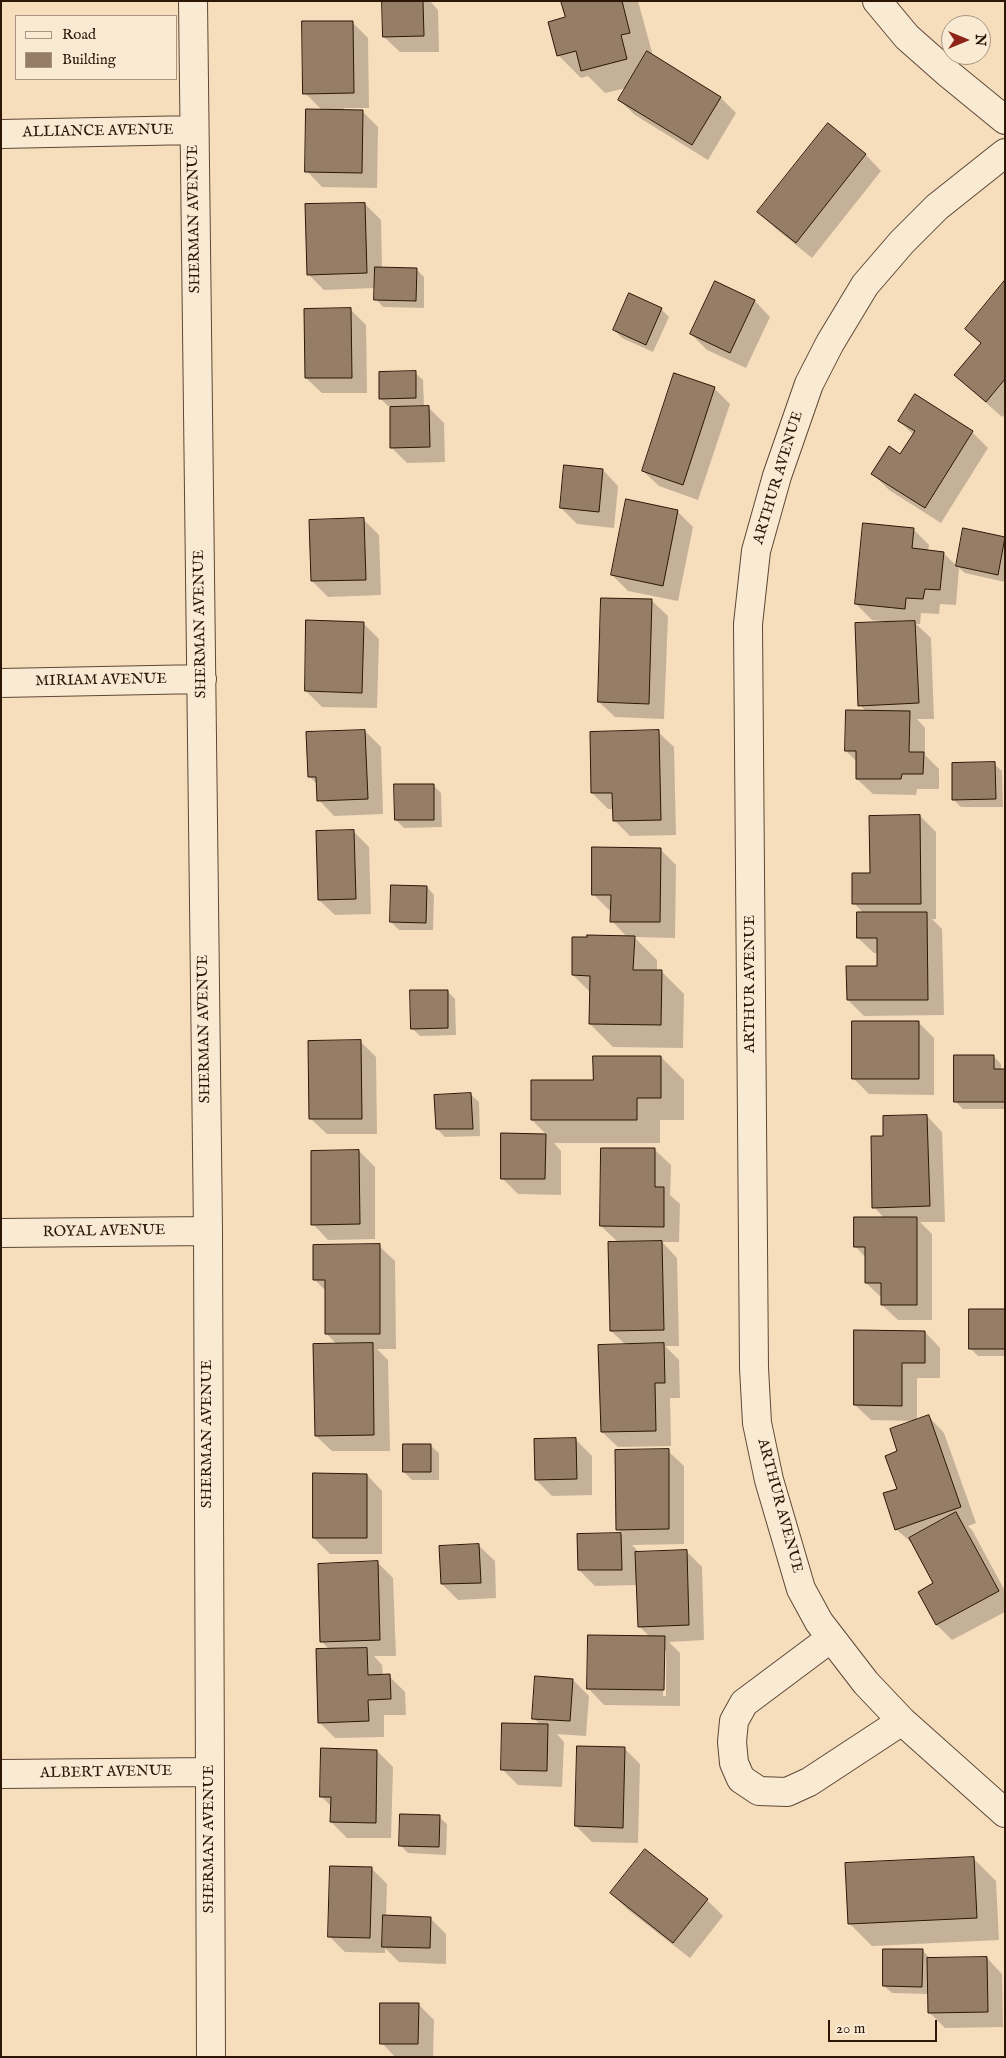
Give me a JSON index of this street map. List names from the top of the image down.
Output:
{
  "streets": {
    "street": [
      "ALLIANCE AVENUE",
      "SHERMAN AVENUE",
      "ARTHUR AVENUE",
      "MIRIAM AVENUE",
      "ROYAL AVENUE",
      "ALBERT AVENUE"
    ]
  },
  "crossings": [
    ["ALLIANCE AVENUE", "SHERMAN AVENUE"],
    ["SHERMAN AVENUE", "MIRIAM AVENUE"],
    ["SHERMAN AVENUE", "ROYAL AVENUE"],
    ["SHERMAN AVENUE", "ALBERT AVENUE"]
  ],
  "legend": ["Road", "Building"],
  "scale_bar": "20 m",
  "north": "right"
}
